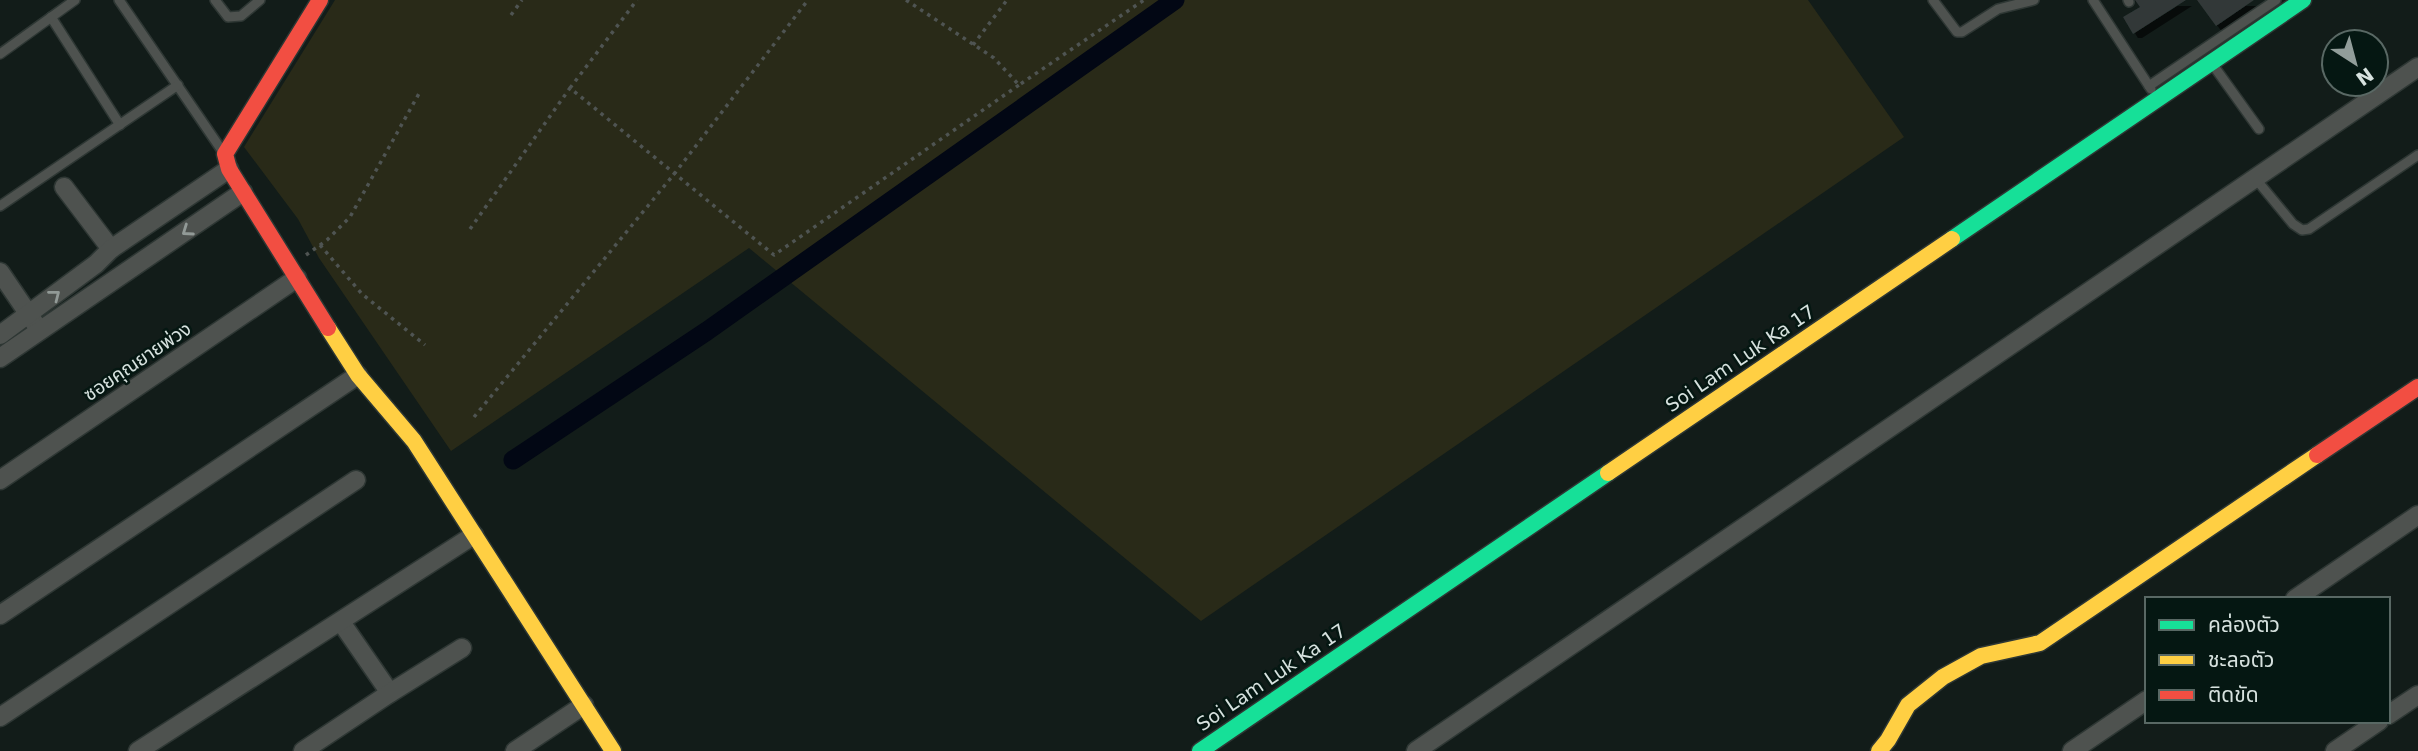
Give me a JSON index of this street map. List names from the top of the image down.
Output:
{
  "streets": {
    "street": ["Soi Lam Luk Ka 17", "ซอยคุณยายพ่วง"]
  },
  "legend": ["คล่องตัว", "ชะลอตัว", "ติดขัด"],
  "north": "bottom right"
}
